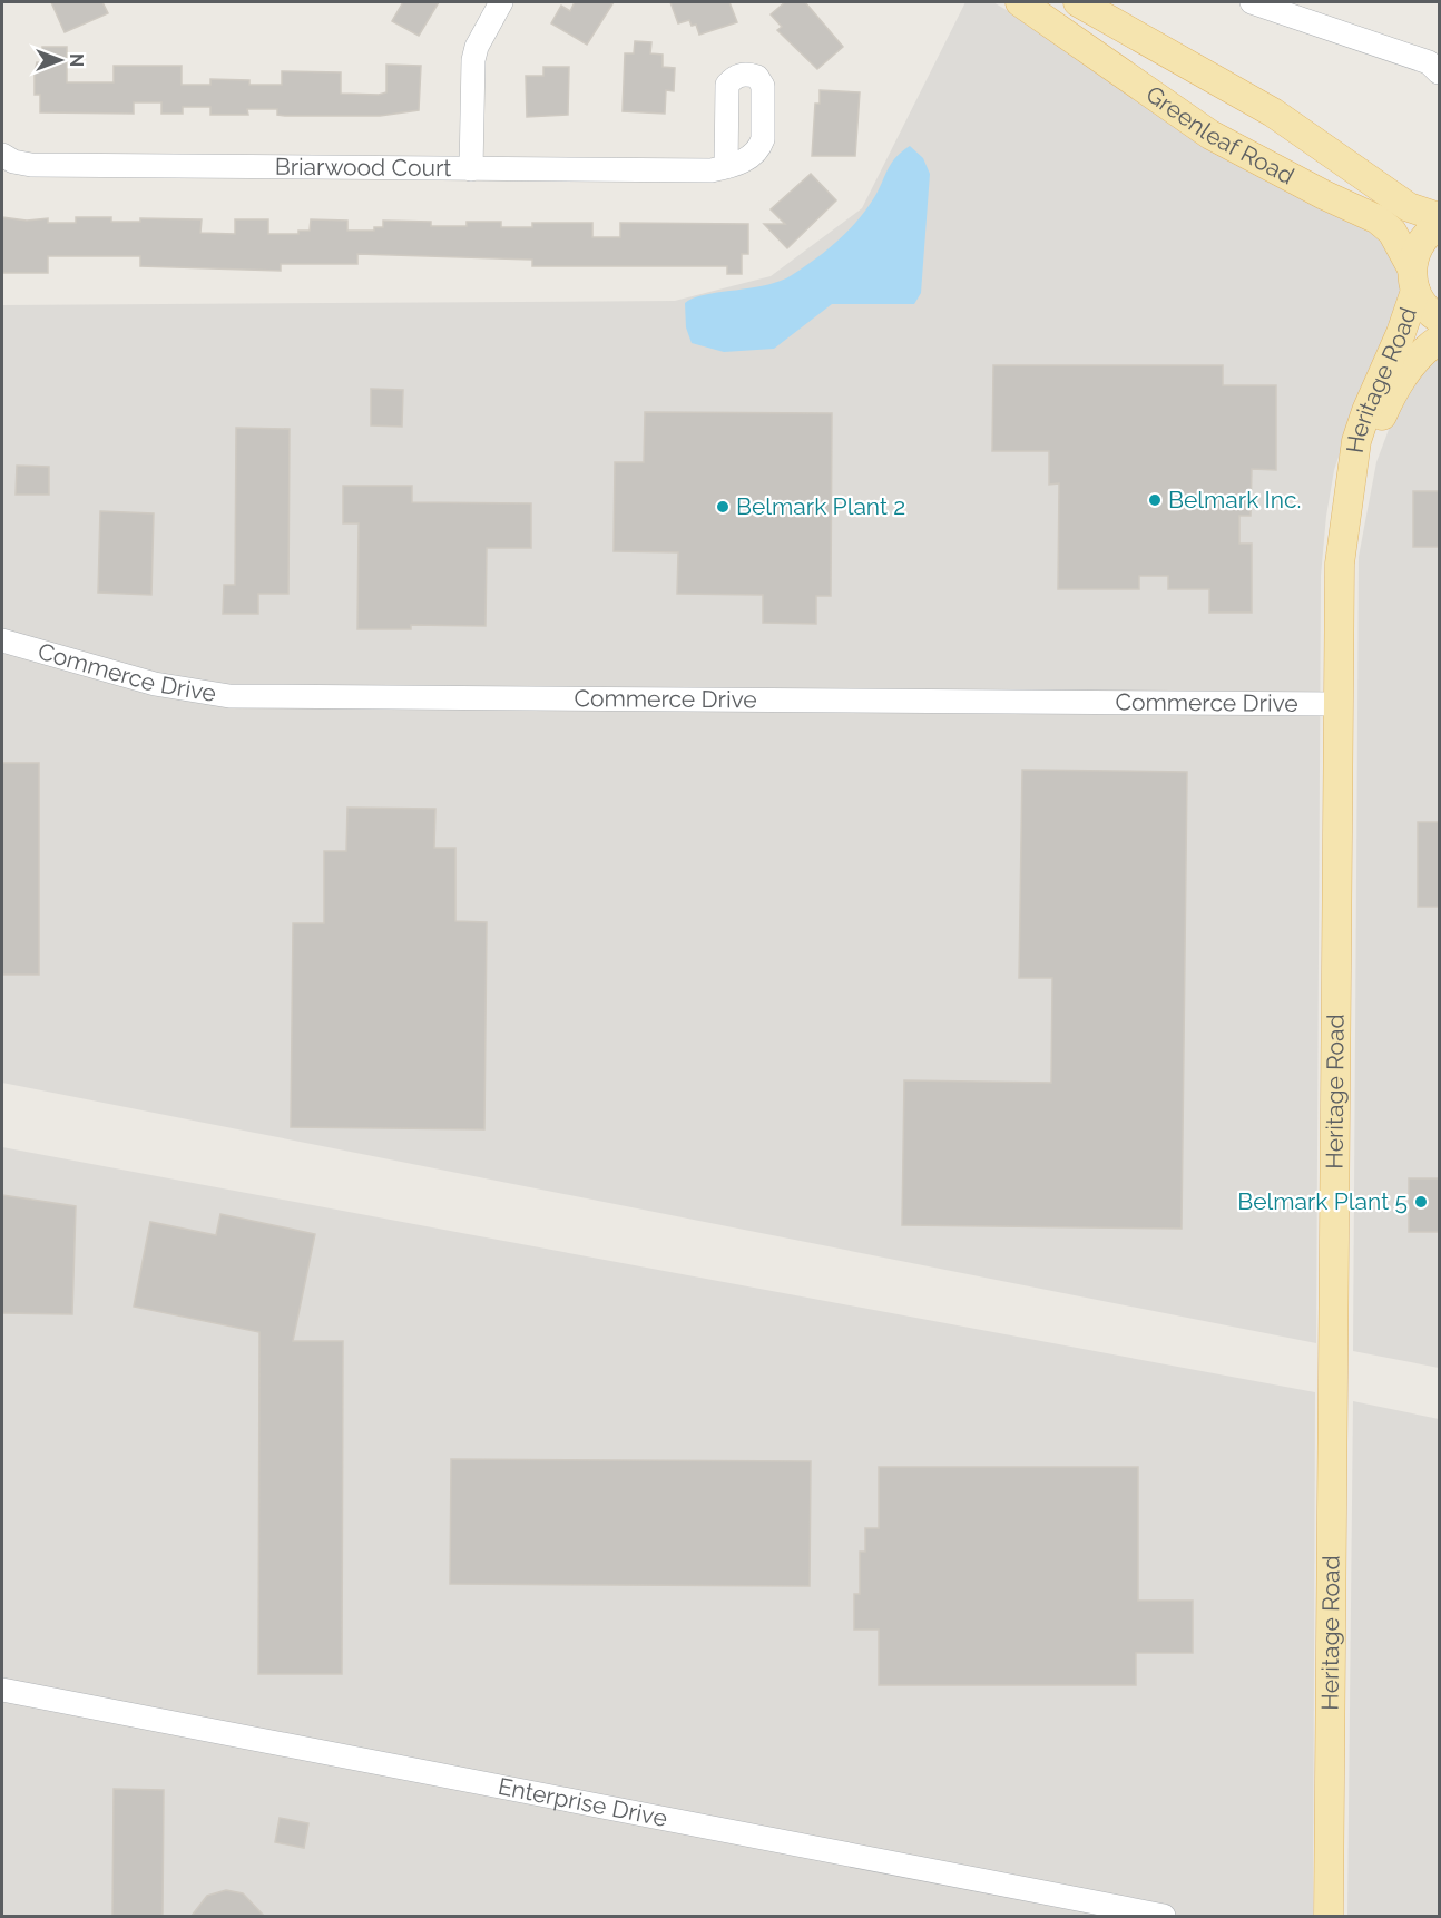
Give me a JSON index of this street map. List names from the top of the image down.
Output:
{
  "streets": {
    "main road": ["Greenleaf Road", "Heritage Road"],
    "street": ["Briarwood Court", "Commerce Drive", "Enterprise Drive"]
  },
  "crossings": [
    ["Greenleaf Road", "Heritage Road"],
    ["Heritage Road", "Commerce Drive"]
  ],
  "places": ["Belmark Inc.", "Belmark Plant 2", "Belmark Plant 5"],
  "north": "right"
}
